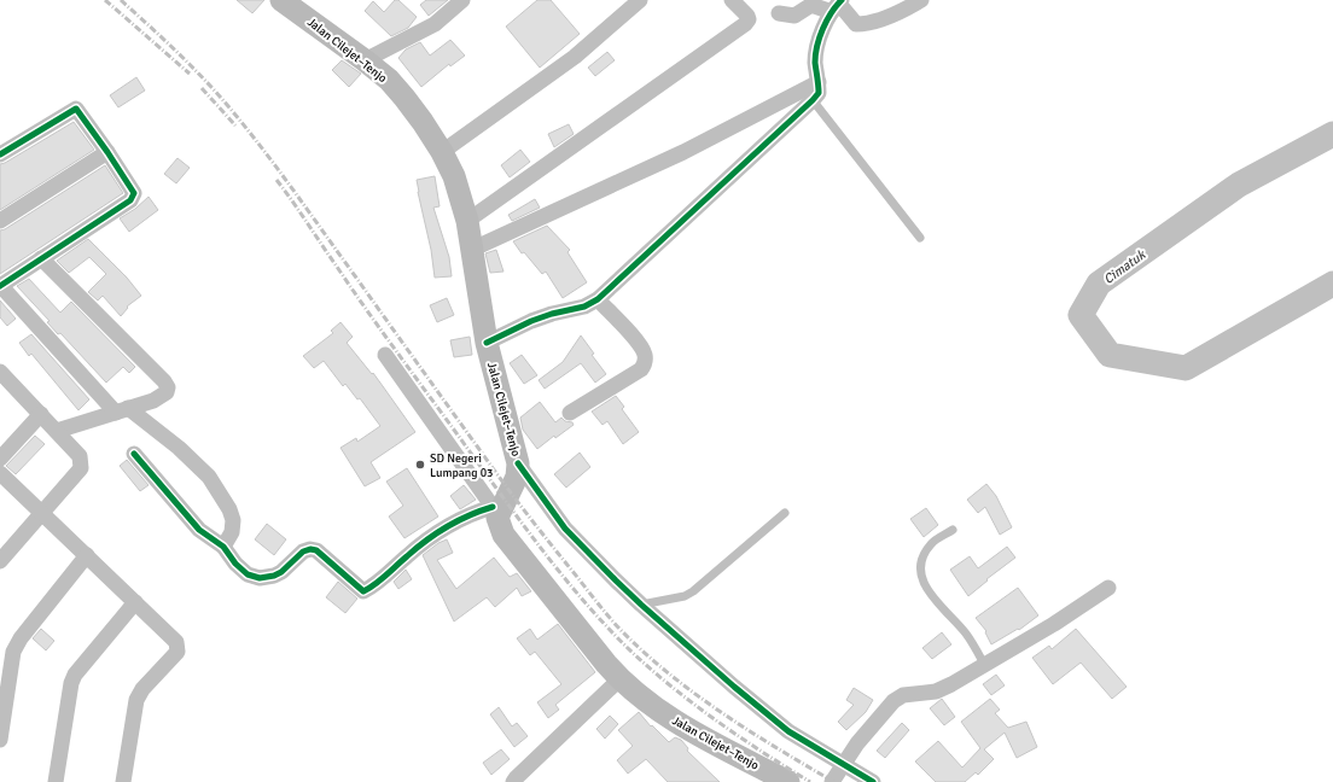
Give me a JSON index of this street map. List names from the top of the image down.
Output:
{
  "streets": {
    "main road": ["Jalan Cilejet–Tenjo"]
  },
  "water": ["Cimatuk"],
  "places": ["SD Negeri Lumpang 03"]
}
